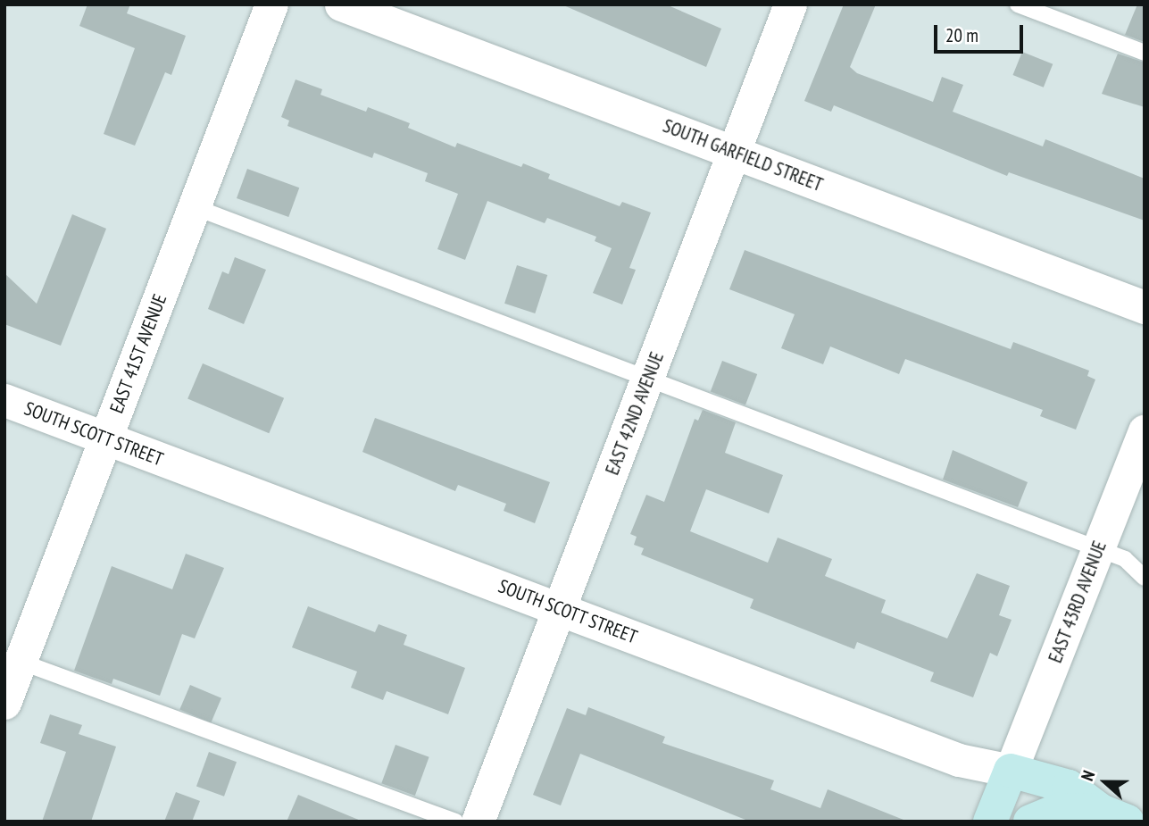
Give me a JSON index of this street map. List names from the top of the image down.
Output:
{
  "streets": {
    "main road": ["SOUTH SCOTT STREET"],
    "street": [
      "SOUTH GARFIELD STREET",
      "EAST 41ST AVENUE",
      "EAST 42ND AVENUE",
      "EAST 43RD AVENUE"
    ]
  },
  "crossings": [
    ["SOUTH GARFIELD STREET", "EAST 42ND AVENUE"],
    ["EAST 41ST AVENUE", "SOUTH SCOTT STREET"],
    ["EAST 42ND AVENUE", "SOUTH SCOTT STREET"],
    ["SOUTH SCOTT STREET", "EAST 43RD AVENUE"]
  ],
  "scale_bar": "20 m",
  "north": "left"
}
